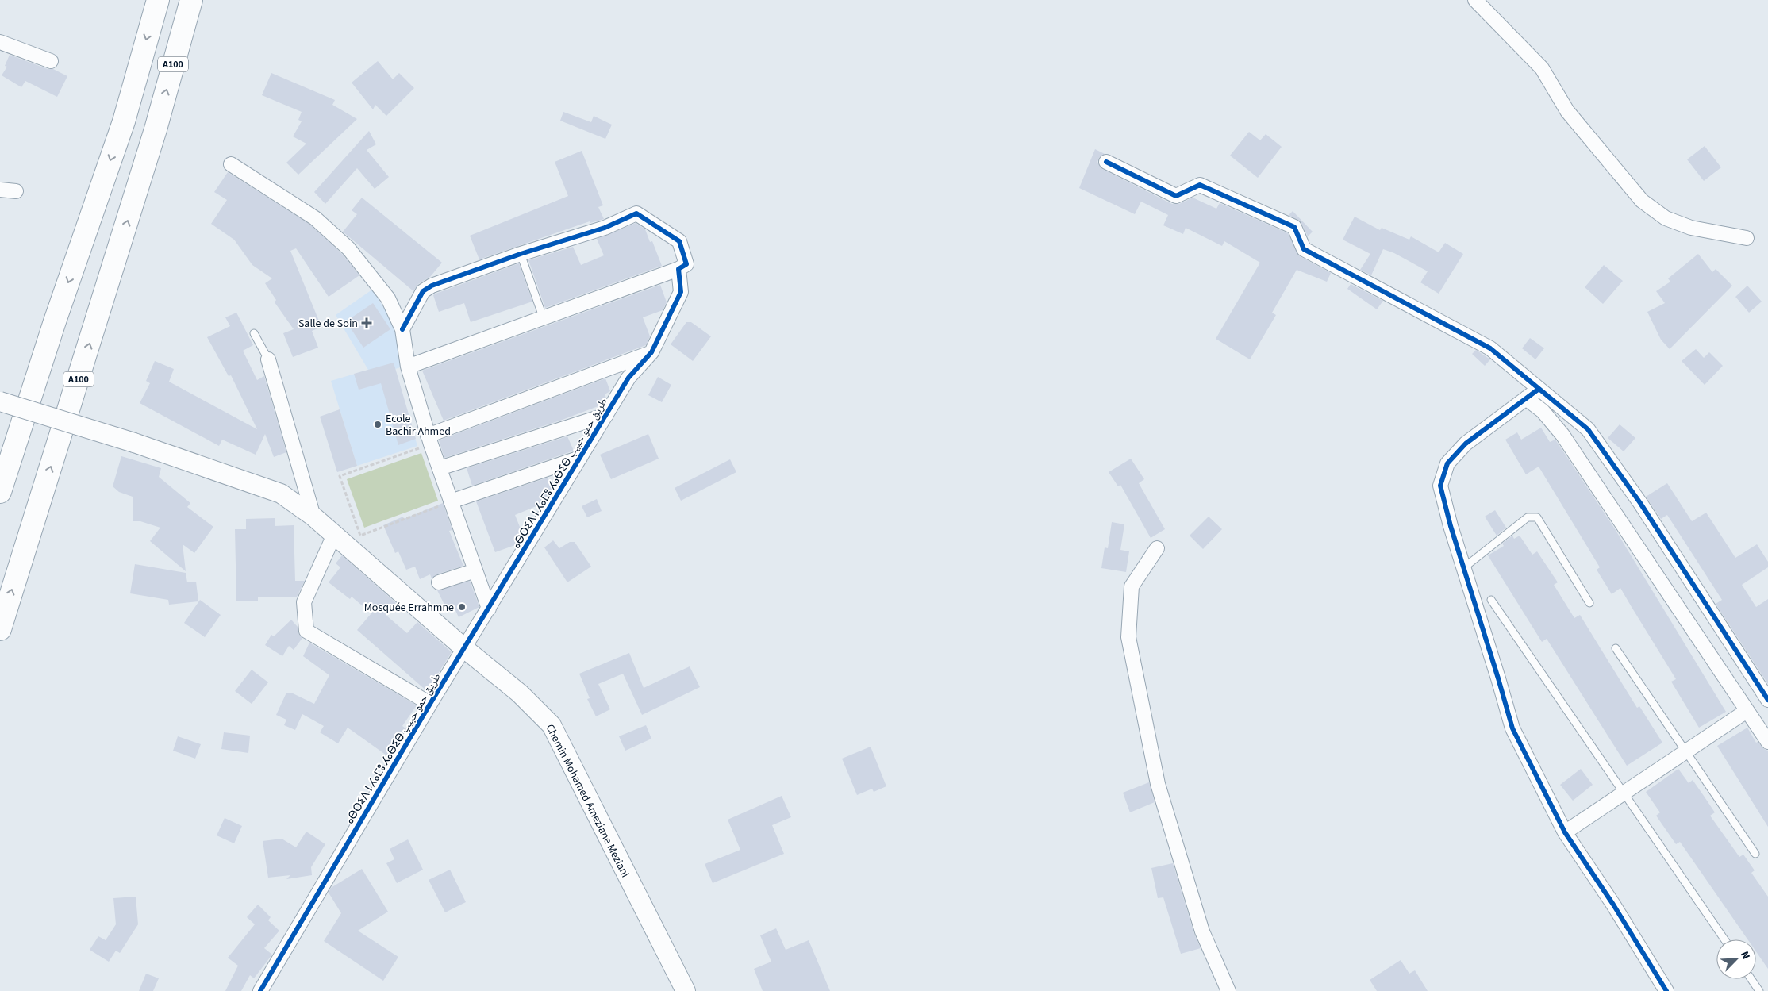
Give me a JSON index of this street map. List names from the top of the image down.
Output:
{
  "streets": {
    "highway": ["A100"],
    "main road": ["Chemin Mohamed Ameziane Meziani"],
    "street": ["ⴰⴱⵔⵉⴷ ⵏ ⵃⴰⵎⵓ ⵃⴰⴱⵉⴱ طريق حمو حبيب"]
  },
  "crossings": [
    ["ⴰⴱⵔⵉⴷ ⵏ ⵃⴰⵎⵓ ⵃⴰⴱⵉⴱ طريق حمو حبيب", "Chemin Mohamed Ameziane Meziani"]
  ],
  "places": {
    "health": ["Salle de Soin"],
    "other": ["Ecole Bachir Ahmed", "Mosquée Errahmne"]
  },
  "north": "top right"
}
